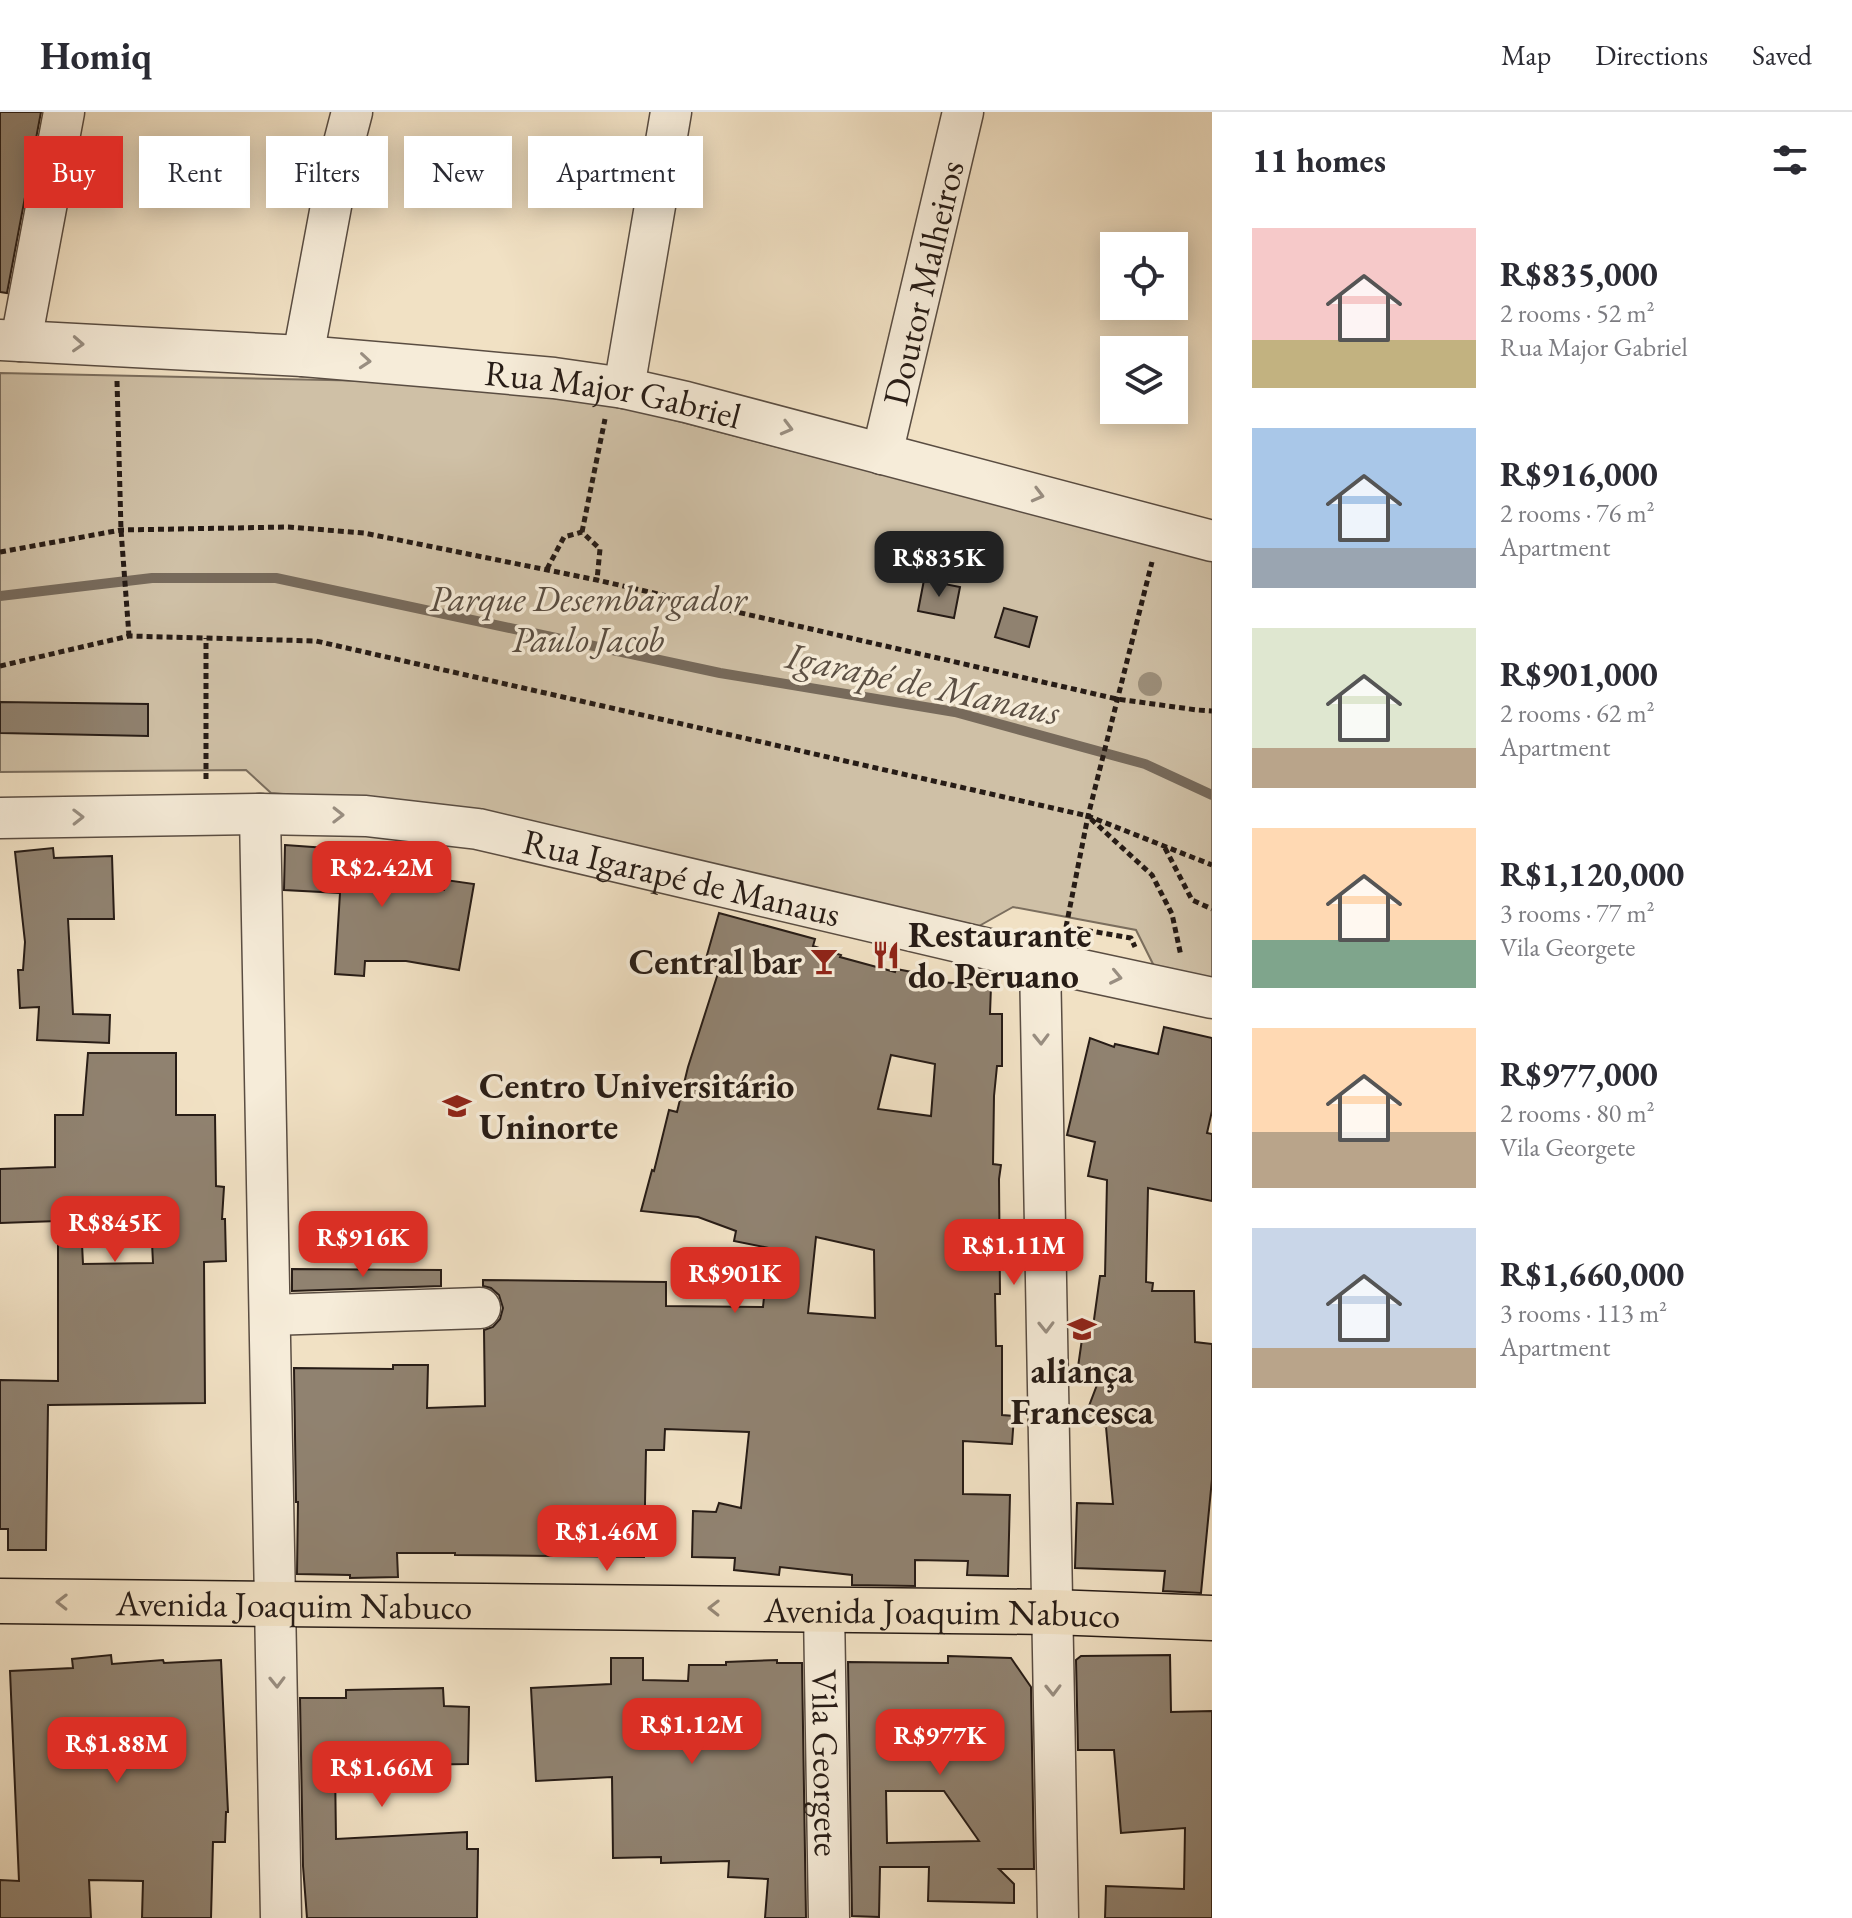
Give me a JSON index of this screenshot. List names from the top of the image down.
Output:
{
  "streets": {
    "main road": ["Avenida Joaquim Nabuco"],
    "street": [
      "Doutor Malheiros",
      "Rua Major Gabriel",
      "Rua Igarapé de Manaus",
      "Vila Georgete"
    ]
  },
  "crossings": [
    ["Doutor Malheiros", "Rua Major Gabriel"],
    ["Avenida Joaquim Nabuco", "Vila Georgete"]
  ],
  "one_way": ["Rua Major Gabriel", "Rua Igarapé de Manaus", "Avenida Joaquim Nabuco"],
  "water": ["Igarapé de Manaus"],
  "parks": ["Parque Desembargador Paulo Jacob"],
  "places": {
    "restaurant": ["Restaurante do Peruano"],
    "bar": ["Central bar"],
    "school or university": ["Centro Universitário Uninorte", "aliança Francesca"]
  },
  "page": {
    "header": "Homiq",
    "nav": ["Map", "Directions", "Saved"],
    "heading": "11 homes",
    "chip": [
      "Buy",
      "Rent",
      "Filters",
      "New",
      "Apartment"
    ],
    "list": [
      {
        "name": "R$835,000",
        "note": "2 rooms · 52 m² · Rua Major Gabriel"
      },
      {
        "name": "R$916,000",
        "note": "2 rooms · 76 m² · Apartment"
      },
      {
        "name": "R$901,000",
        "note": "2 rooms · 62 m² · Apartment"
      },
      {
        "name": "R$1,120,000",
        "note": "3 rooms · 77 m² · Vila Georgete"
      },
      {
        "name": "R$977,000",
        "note": "2 rooms · 80 m² · Vila Georgete"
      },
      {
        "name": "R$1,660,000",
        "note": "3 rooms · 113 m² · Apartment"
      }
    ],
    "price": [
      "R$835K",
      "R$2.42M",
      "R$845K",
      "R$916K",
      "R$1.11M",
      "R$901K",
      "R$1.46M",
      "R$1.12M",
      "R$977K",
      "R$1.88M",
      "R$1.66M"
    ]
  }
}
